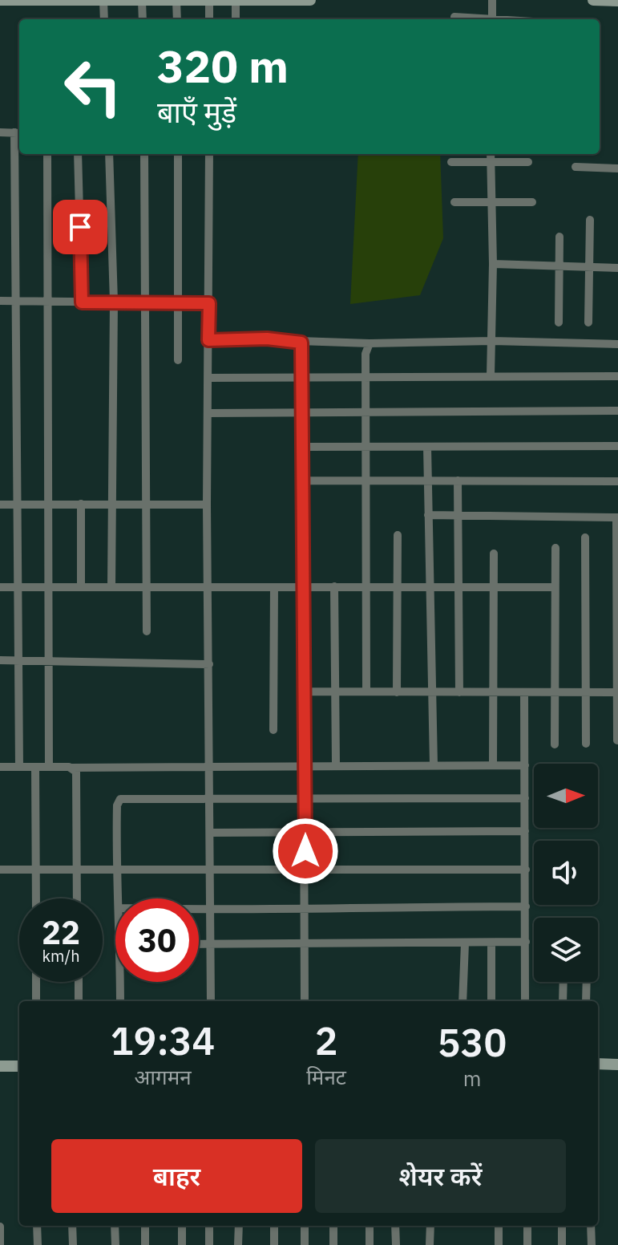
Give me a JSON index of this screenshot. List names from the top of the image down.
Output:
{
  "north": "right",
  "page": {
    "turn": ["320 m", "बाएँ मुड़ें"],
    "speed": "22 km/h",
    "limit": "30",
    "eta": [
      "19:34",
      "आगमन",
      "2",
      "मिनट",
      "530",
      "m"
    ],
    "buttons": ["बाहर", "शेयर करें"]
  }
}
